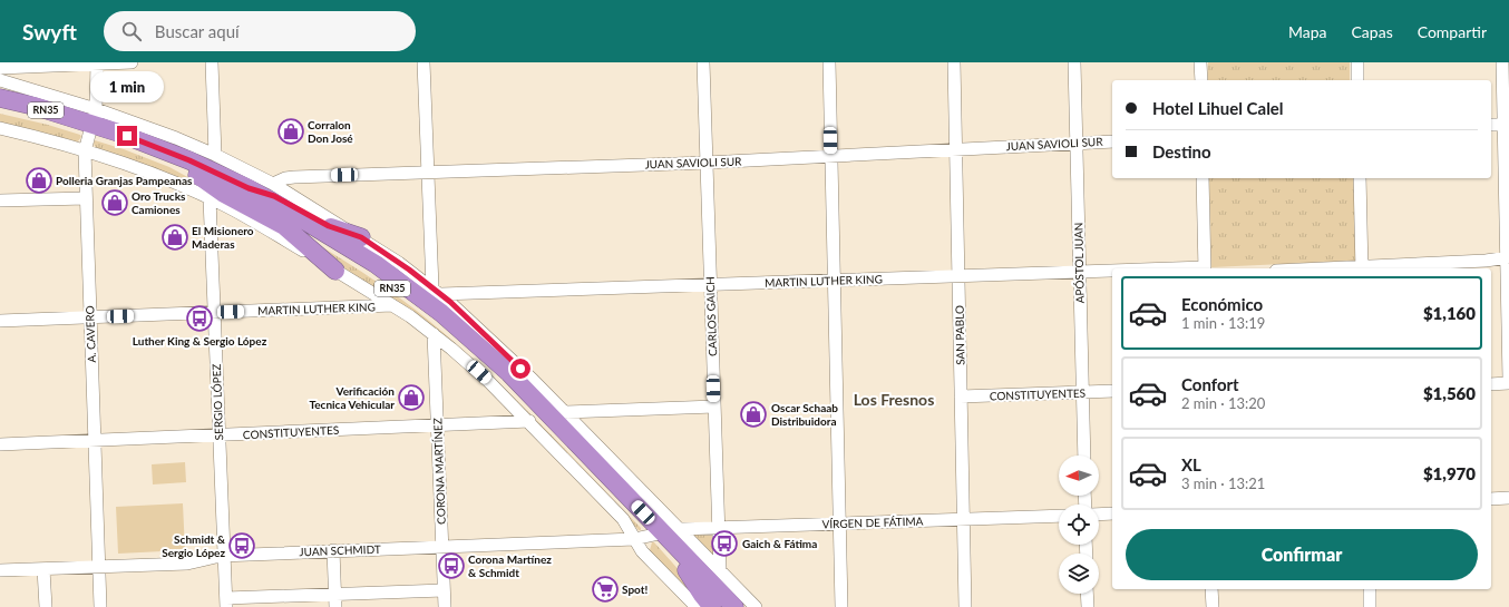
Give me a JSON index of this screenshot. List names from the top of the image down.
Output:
{
  "streets": {
    "highway": ["RN35"],
    "street": [
      "JUAN SAVIOLI SUR",
      "APÓSTOL JUAN",
      "MARTIN LUTHER KING",
      "CARLOS GAICH",
      "A. CAVERO",
      "SAN PABLO",
      "CONSTITUYENTES",
      "SERGIO LÓPEZ",
      "CORONA MARTÍNEZ",
      "VÍRGEN DE FÁTIMA",
      "JUAN SCHMIDT"
    ]
  },
  "crossings": [
    ["RN35", "CARLOS GAICH"],
    ["RN35", "A. CAVERO"],
    ["RN35", "VÍRGEN DE FÁTIMA"],
    ["RN35", "JUAN SCHMIDT"],
    ["JUAN SAVIOLI SUR", "APÓSTOL JUAN"],
    ["JUAN SAVIOLI SUR", "CARLOS GAICH"],
    ["JUAN SAVIOLI SUR", "SAN PABLO"],
    ["APÓSTOL JUAN", "MARTIN LUTHER KING"],
    ["APÓSTOL JUAN", "CONSTITUYENTES"],
    ["MARTIN LUTHER KING", "CARLOS GAICH"],
    ["MARTIN LUTHER KING", "A. CAVERO"],
    ["MARTIN LUTHER KING", "SAN PABLO"],
    ["MARTIN LUTHER KING", "SERGIO LÓPEZ"],
    ["CARLOS GAICH", "VÍRGEN DE FÁTIMA"],
    ["A. CAVERO", "CONSTITUYENTES"],
    ["A. CAVERO", "JUAN SCHMIDT"],
    ["SAN PABLO", "CONSTITUYENTES"],
    ["SAN PABLO", "VÍRGEN DE FÁTIMA"],
    ["CONSTITUYENTES", "SERGIO LÓPEZ"],
    ["CONSTITUYENTES", "CORONA MARTÍNEZ"],
    ["SERGIO LÓPEZ", "JUAN SCHMIDT"],
    ["CORONA MARTÍNEZ", "JUAN SCHMIDT"],
    ["VÍRGEN DE FÁTIMA", "JUAN SCHMIDT"]
  ],
  "districts": ["Los Fresnos"],
  "places": {
    "shop": [
      "Corralon Don José",
      "Polleria Granjas Pampeanas",
      "Oro Trucks Camiones",
      "El Misionero Maderas",
      "Verificación Tecnica Vehicular",
      "Oscar Schaab Distribuidora"
    ],
    "bus stop": [
      "Luther King & Sergio López",
      "Gaich & Fátima",
      "Schmidt & Sergio López",
      "Corona Martínez & Schmidt"
    ],
    "supermarket": ["Spot!"]
  },
  "north": "left",
  "page": {
    "header": "Swyft",
    "search": "Buscar aquí",
    "nav": ["Mapa", "Capas", "Compartir"],
    "bubble": "1 min",
    "banner": ["Hotel Lihuel Calel", "Destino"],
    "list": [
      {
        "name": "Económico",
        "note": "1 min · 13:19",
        "value": "$1,160"
      },
      {
        "name": "Confort",
        "note": "2 min · 13:20",
        "value": "$1,560"
      },
      {
        "name": "XL",
        "note": "3 min · 13:21",
        "value": "$1,970"
      }
    ],
    "buttons": "Confirmar"
  }
}
